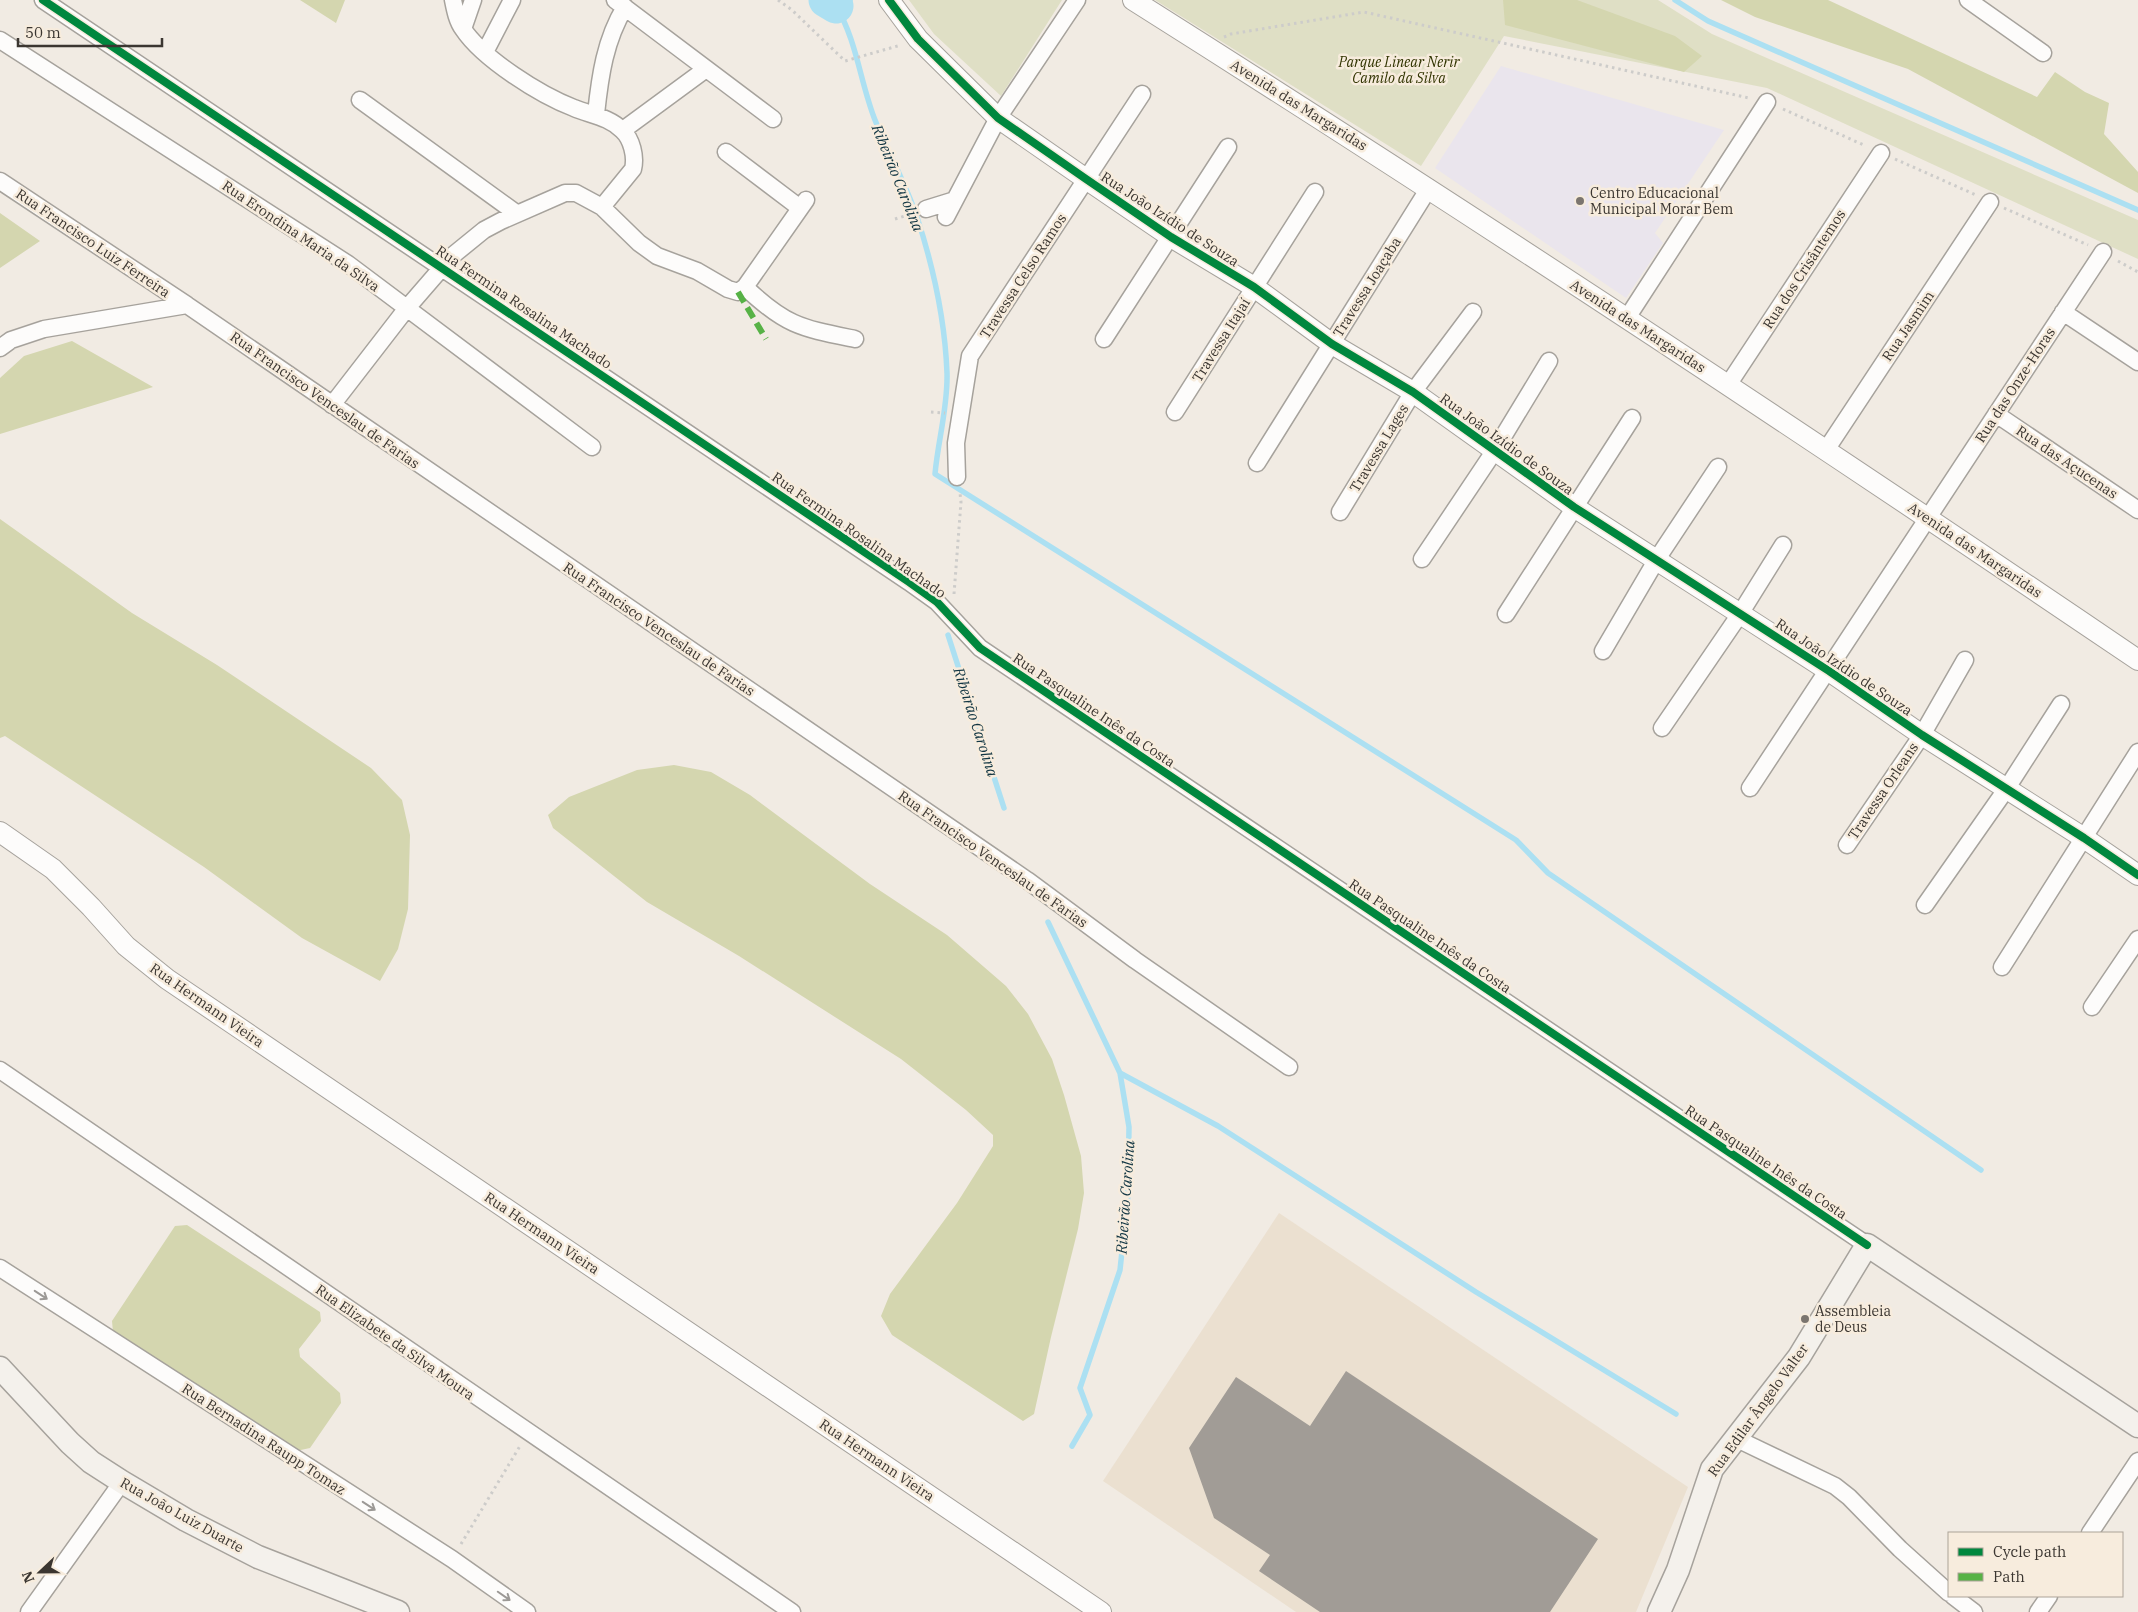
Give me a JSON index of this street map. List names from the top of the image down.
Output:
{
  "streets": {
    "main road": ["Rua Pasqualine Inês da Costa", "Rua Edilar Ângelo Valter", "Rua João Luiz Duarte"],
    "street": [
      "Avenida das Margaridas",
      "Rua João Izídio de Souza",
      "Rua Erondina Maria da Silva",
      "Rua Francisco Luiz Ferreira",
      "Rua dos Crisântemos",
      "Travessa Celso Ramos",
      "Travessa Joaçaba",
      "Rua Fermina Rosalina Machado",
      "Rua Jasmim",
      "Travessa Itajaí",
      "Rua das Onze-Horas",
      "Rua Francisco Venceslau de Farias",
      "Travessa Lages",
      "Rua das Açucenas",
      "Travessa Orleans",
      "Rua Hermann Vieira",
      "Rua Elizabete da Silva Moura",
      "Rua Bernadina Raupp Tomaz"
    ]
  },
  "crossings": [
    ["Avenida das Margaridas", "Rua dos Crisântemos"],
    ["Avenida das Margaridas", "Travessa Joaçaba"],
    ["Avenida das Margaridas", "Rua Jasmim"],
    ["Avenida das Margaridas", "Rua das Onze-Horas"],
    ["Rua João Izídio de Souza", "Travessa Celso Ramos"],
    ["Rua João Izídio de Souza", "Travessa Joaçaba"],
    ["Rua João Izídio de Souza", "Travessa Itajaí"],
    ["Rua João Izídio de Souza", "Rua das Onze-Horas"],
    ["Rua João Izídio de Souza", "Travessa Lages"],
    ["Rua João Izídio de Souza", "Travessa Orleans"],
    ["Rua Francisco Luiz Ferreira", "Rua Francisco Venceslau de Farias"],
    ["Rua Fermina Rosalina Machado", "Rua Pasqualine Inês da Costa"],
    ["Rua das Onze-Horas", "Rua das Açucenas"],
    ["Rua Pasqualine Inês da Costa", "Rua Edilar Ângelo Valter"]
  ],
  "one_way": ["Rua Bernadina Raupp Tomaz"],
  "water": ["Ribeirão Carolina"],
  "parks": ["Parque Linear Nerir Camilo da Silva"],
  "places": ["Centro Educacional Municipal Morar Bem", "Assembleia de Deus"],
  "legend": ["Cycle path", "Path"],
  "scale_bar": "50 m",
  "north": "left"
}
